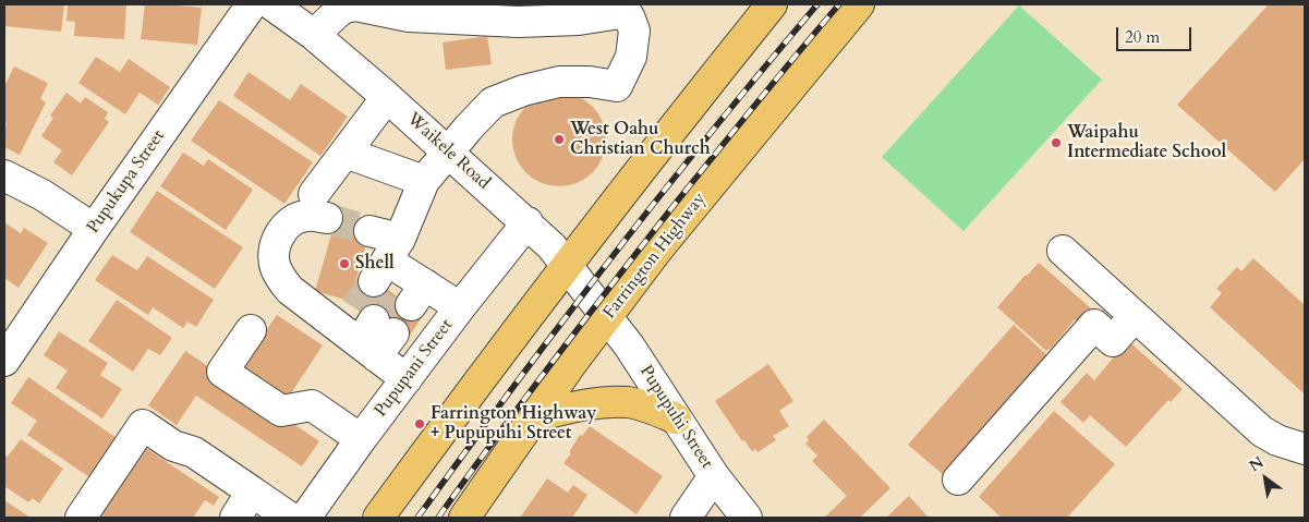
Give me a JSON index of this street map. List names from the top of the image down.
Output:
{
  "streets": {
    "main road": ["Farrington Highway"],
    "street": [
      "Waikele Road",
      "Pupukupa Street",
      "Pupupani Street",
      "Pupupuhi Street"
    ]
  },
  "crossings": [
    ["Waikele Road", "Farrington Highway"],
    ["Waikele Road", "Pupupani Street"],
    ["Waikele Road", "Pupupuhi Street"],
    ["Farrington Highway", "Pupupuhi Street"]
  ],
  "places": [
    "West Oahu Christian Church",
    "Waipahu Intermediate School",
    "Shell",
    "Farrington Highway + Pupupuhi Street"
  ],
  "scale_bar": "20 m",
  "north": "top left"
}
